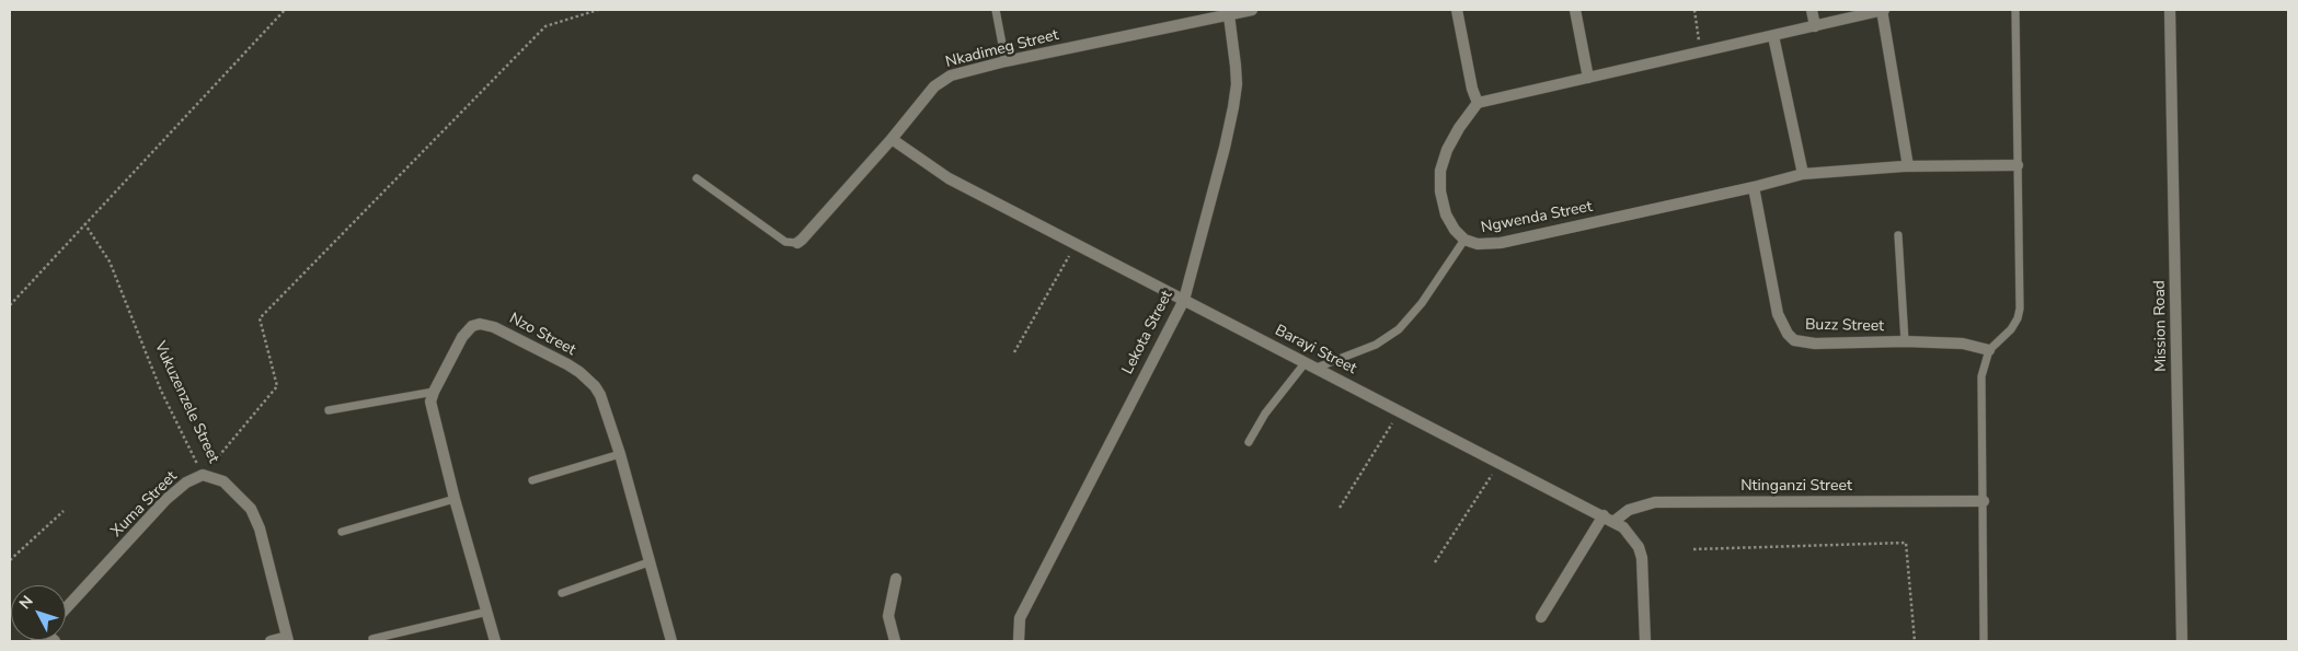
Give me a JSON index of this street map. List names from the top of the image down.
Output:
{
  "streets": {
    "street": [
      "Nkadimeg Street",
      "Ngwenda Street",
      "Buzz Street",
      "Mission Road",
      "Lekota Street",
      "Nzo Street",
      "Barayi Street",
      "Vukuzenzele Street",
      "Ntinganzi Street",
      "Xuma Street"
    ]
  },
  "crossings": [
    ["Nkadimeg Street", "Lekota Street"],
    ["Nkadimeg Street", "Barayi Street"],
    ["Ngwenda Street", "Buzz Street"],
    ["Lekota Street", "Barayi Street"],
    ["Barayi Street", "Ntinganzi Street"],
    ["Vukuzenzele Street", "Xuma Street"]
  ],
  "north": "top left"
}
